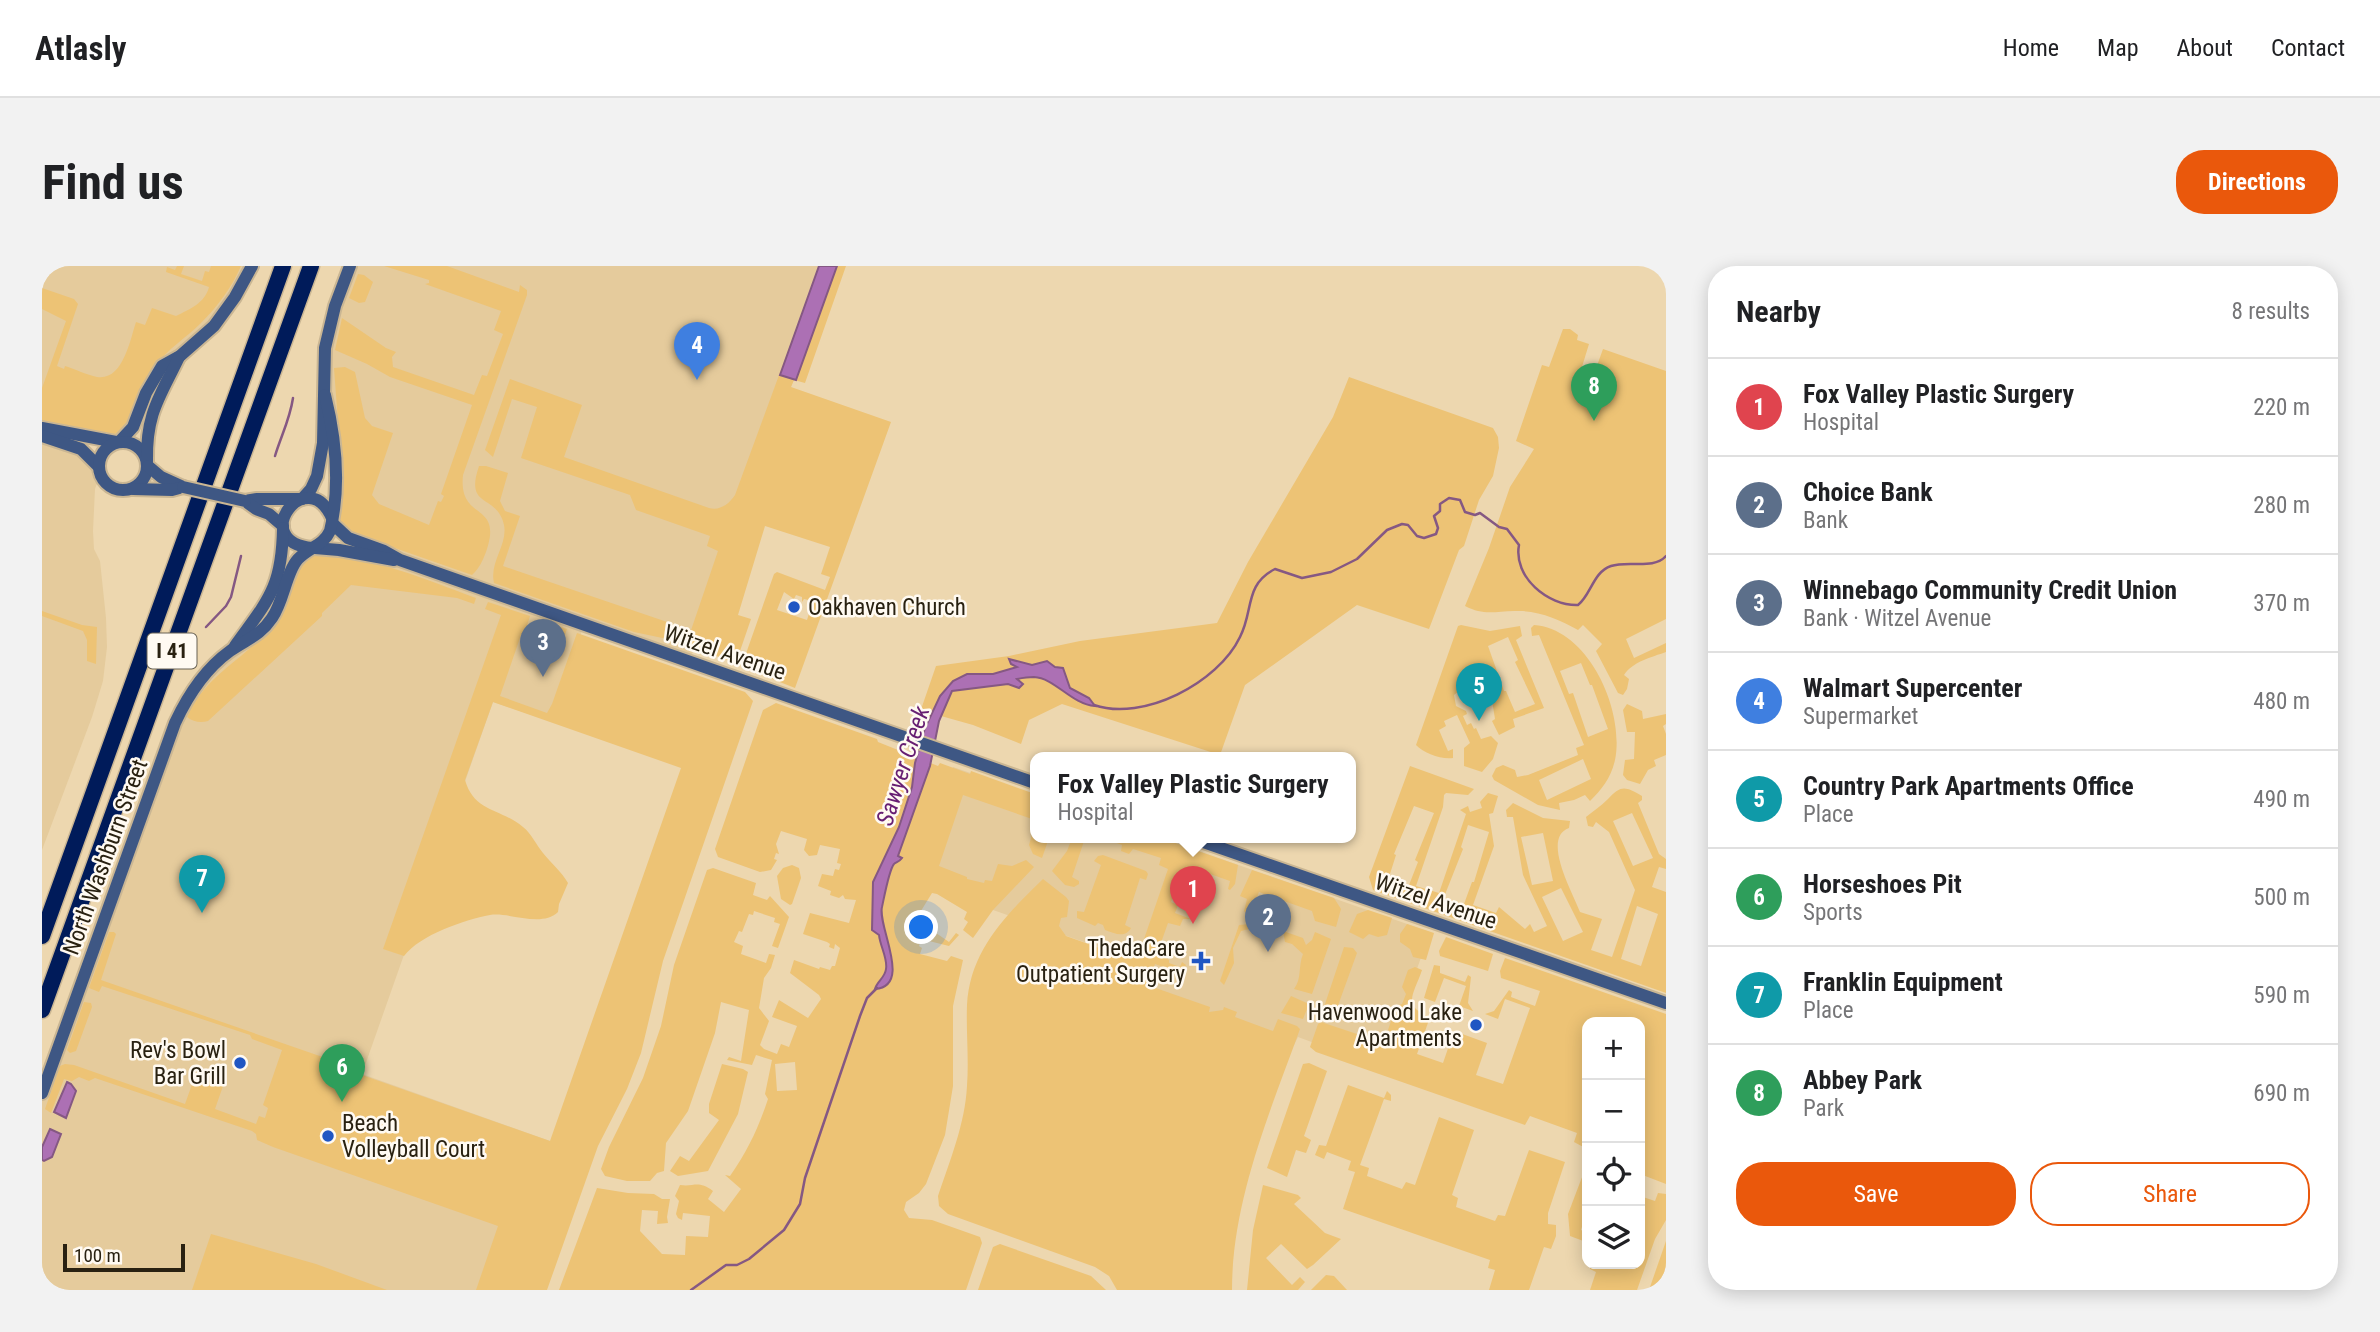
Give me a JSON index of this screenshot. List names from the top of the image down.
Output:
{
  "streets": {
    "highway": ["I 41"],
    "main road": ["Witzel Avenue", "North Washburn Street"]
  },
  "crossings": [
    ["Witzel Avenue", "North Washburn Street"]
  ],
  "water": ["Sawyer Creek"],
  "places": {
    "other": [
      "Oakhaven Church",
      "Havenwood Lake Apartments",
      "Rev's Bowl Bar Grill",
      "Beach Volleyball Court"
    ],
    "health": ["ThedaCare Outpatient Surgery"]
  },
  "scale_bar": "100 m",
  "page": {
    "header": "Atlasly",
    "nav": [
      "Home",
      "Map",
      "About",
      "Contact"
    ],
    "buttons": [
      "Directions",
      ["Save", "Share"]
    ],
    "title": "Find us",
    "heading": ["Nearby", "8 results"],
    "pins": [
      "4",
      "8",
      "3",
      "5",
      "7",
      "1",
      "2",
      "6"
    ],
    "list": [
      {
        "mark": "1",
        "name": "Fox Valley Plastic Surgery",
        "note": "Hospital",
        "value": "220 m"
      },
      {
        "mark": "2",
        "name": "Choice Bank",
        "note": "Bank",
        "value": "280 m"
      },
      {
        "mark": "3",
        "name": "Winnebago Community Credit Union",
        "note": "Bank · Witzel Avenue",
        "value": "370 m"
      },
      {
        "mark": "4",
        "name": "Walmart Supercenter",
        "note": "Supermarket",
        "value": "480 m"
      },
      {
        "mark": "5",
        "name": "Country Park Apartments Office",
        "note": "Place",
        "value": "490 m"
      },
      {
        "mark": "6",
        "name": "Horseshoes Pit",
        "note": "Sports",
        "value": "500 m"
      },
      {
        "mark": "7",
        "name": "Franklin Equipment",
        "note": "Place",
        "value": "590 m"
      },
      {
        "mark": "8",
        "name": "Abbey Park",
        "note": "Park",
        "value": "690 m"
      }
    ],
    "popup": ["Fox Valley Plastic Surgery", "Hospital"],
    "map_buttons": ["+", "−"],
    "scale": "100 m"
  }
}
